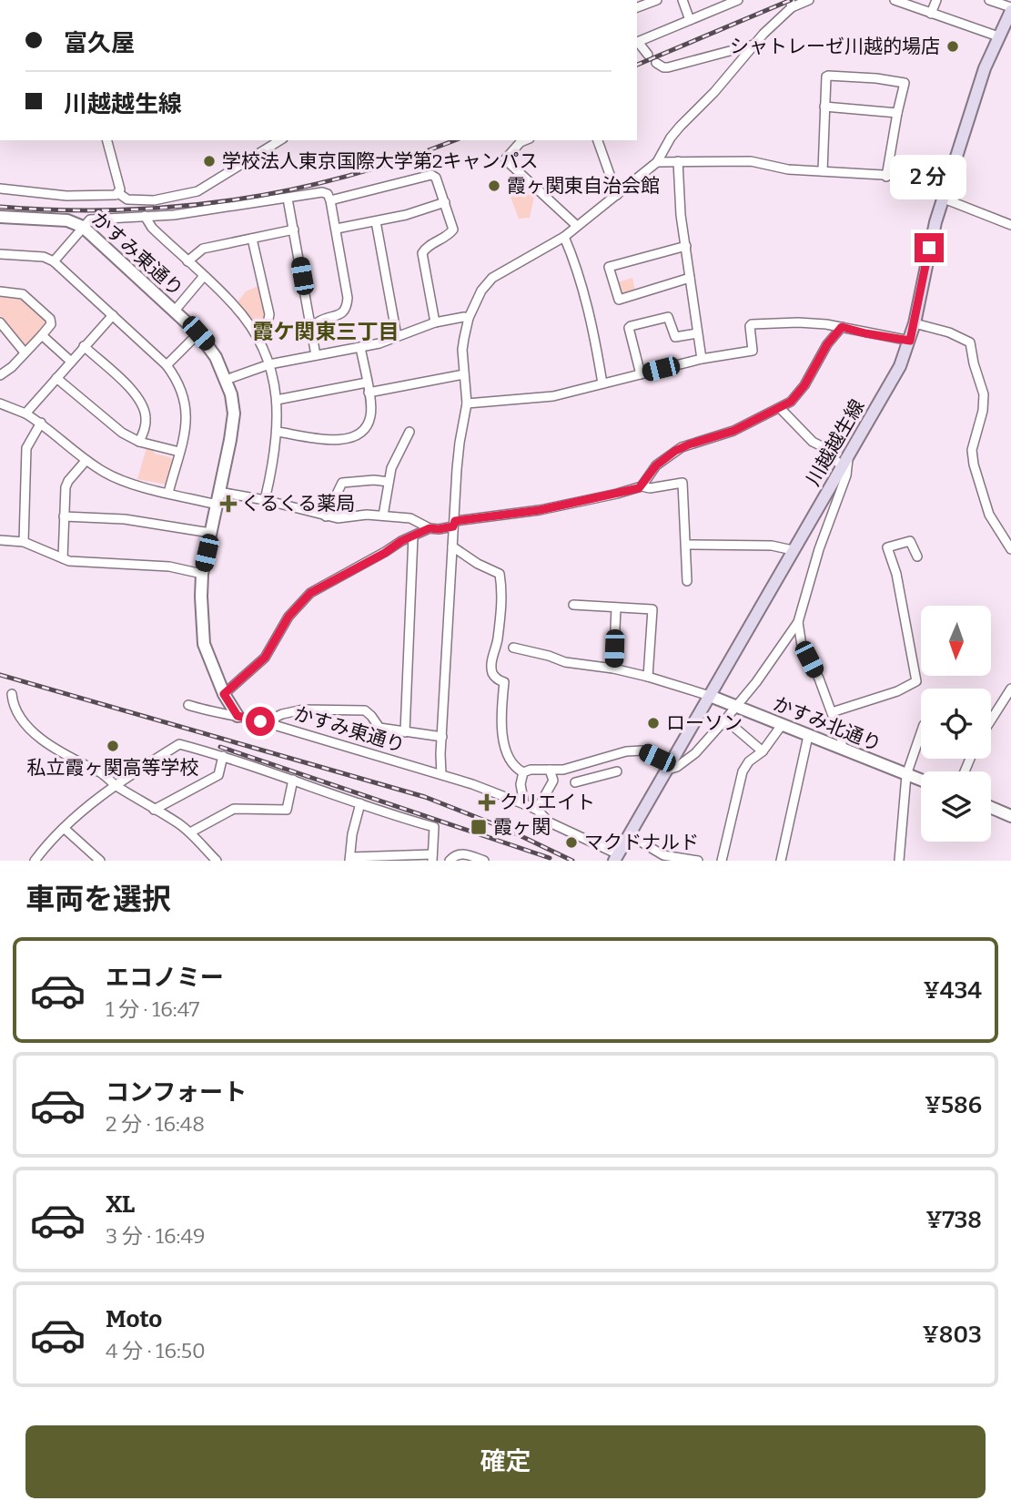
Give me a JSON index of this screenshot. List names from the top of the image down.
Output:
{
  "streets": {
    "main road": ["川越越生線"],
    "street": ["かすみ東通り", "かすみ北通り"]
  },
  "crossings": [
    ["かすみ東通り", "川越越生線"],
    ["川越越生線", "かすみ北通り"]
  ],
  "districts": ["霞ケ関東三丁目"],
  "places": {
    "other": [
      "シャトレーゼ川越的場店",
      "学校法人東京国際大学第2キャンパス",
      "霞ヶ関東自治会館",
      "ローソン",
      "私立霞ヶ関高等学校",
      "マクドナルド"
    ],
    "health": ["くるくる薬局", "クリエイト"],
    "transit": ["霞ヶ関"]
  },
  "north": "bottom",
  "page": {
    "banner": ["富久屋", "川越越生線"],
    "bubble": "2 分",
    "heading": "車両を選択",
    "list": [
      {
        "name": "エコノミー",
        "note": "1 分 · 16:47",
        "value": "¥434"
      },
      {
        "name": "コンフォート",
        "note": "2 分 · 16:48",
        "value": "¥586"
      },
      {
        "name": "XL",
        "note": "3 分 · 16:49",
        "value": "¥738"
      },
      {
        "name": "Moto",
        "note": "4 分 · 16:50",
        "value": "¥803"
      }
    ],
    "buttons": "確定"
  }
}
